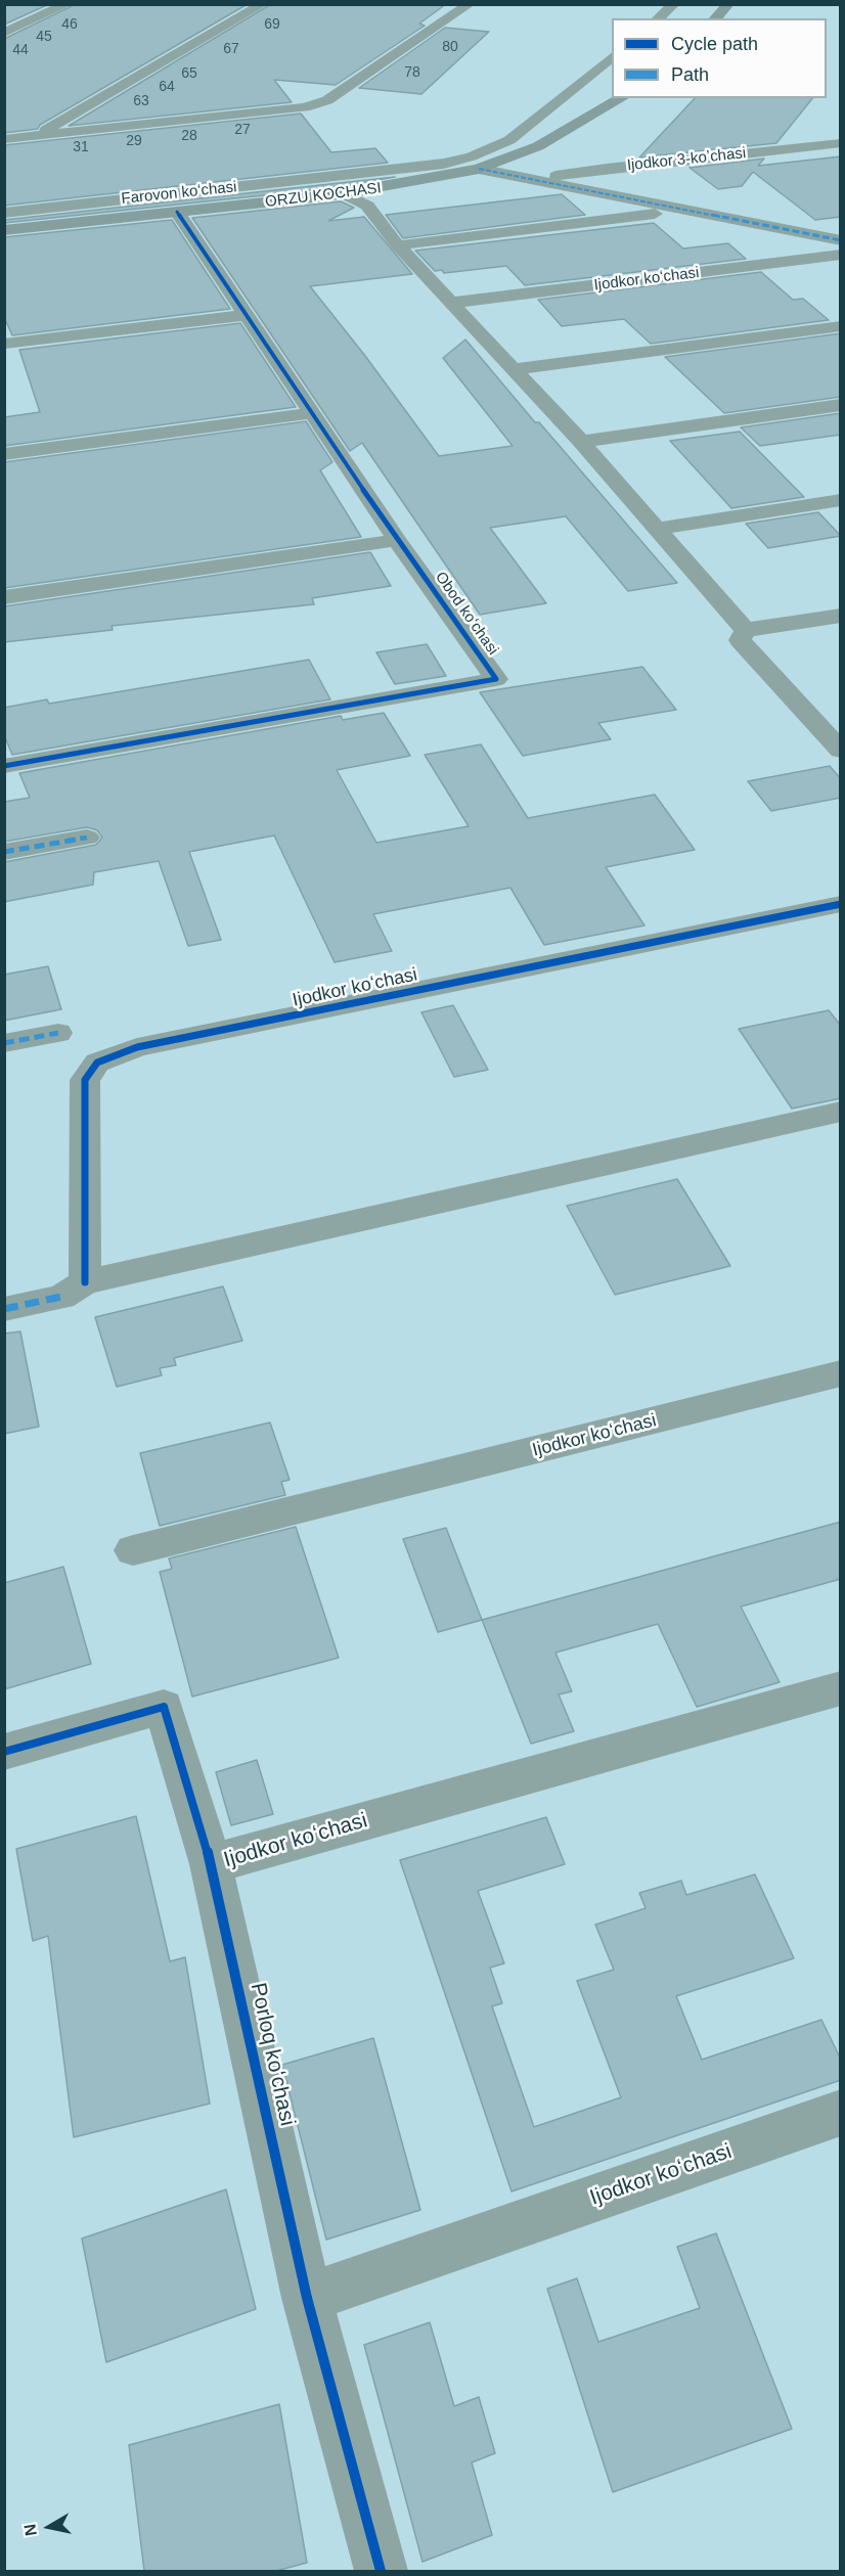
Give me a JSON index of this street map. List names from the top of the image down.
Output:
{
  "streets": {
    "main road": ["ORZU KOCHASI"],
    "street": [
      "Ijodkor 3-koʼchasi",
      "Farovon koʻchasi",
      "Ijodkor koʻchasi",
      "Obod koʻchasi",
      "Porloq koʻchasi"
    ]
  },
  "crossings": [
    ["ORZU KOCHASI", "Obod koʻchasi"],
    ["Ijodkor koʻchasi", "Porloq koʻchasi"]
  ],
  "house_numbers": [
    "46",
    "69",
    "45",
    "80",
    "67",
    "44",
    "78",
    "65",
    "64",
    "63",
    "27",
    "28",
    "29",
    "31"
  ],
  "legend": ["Cycle path", "Path"],
  "north": "left"
}
